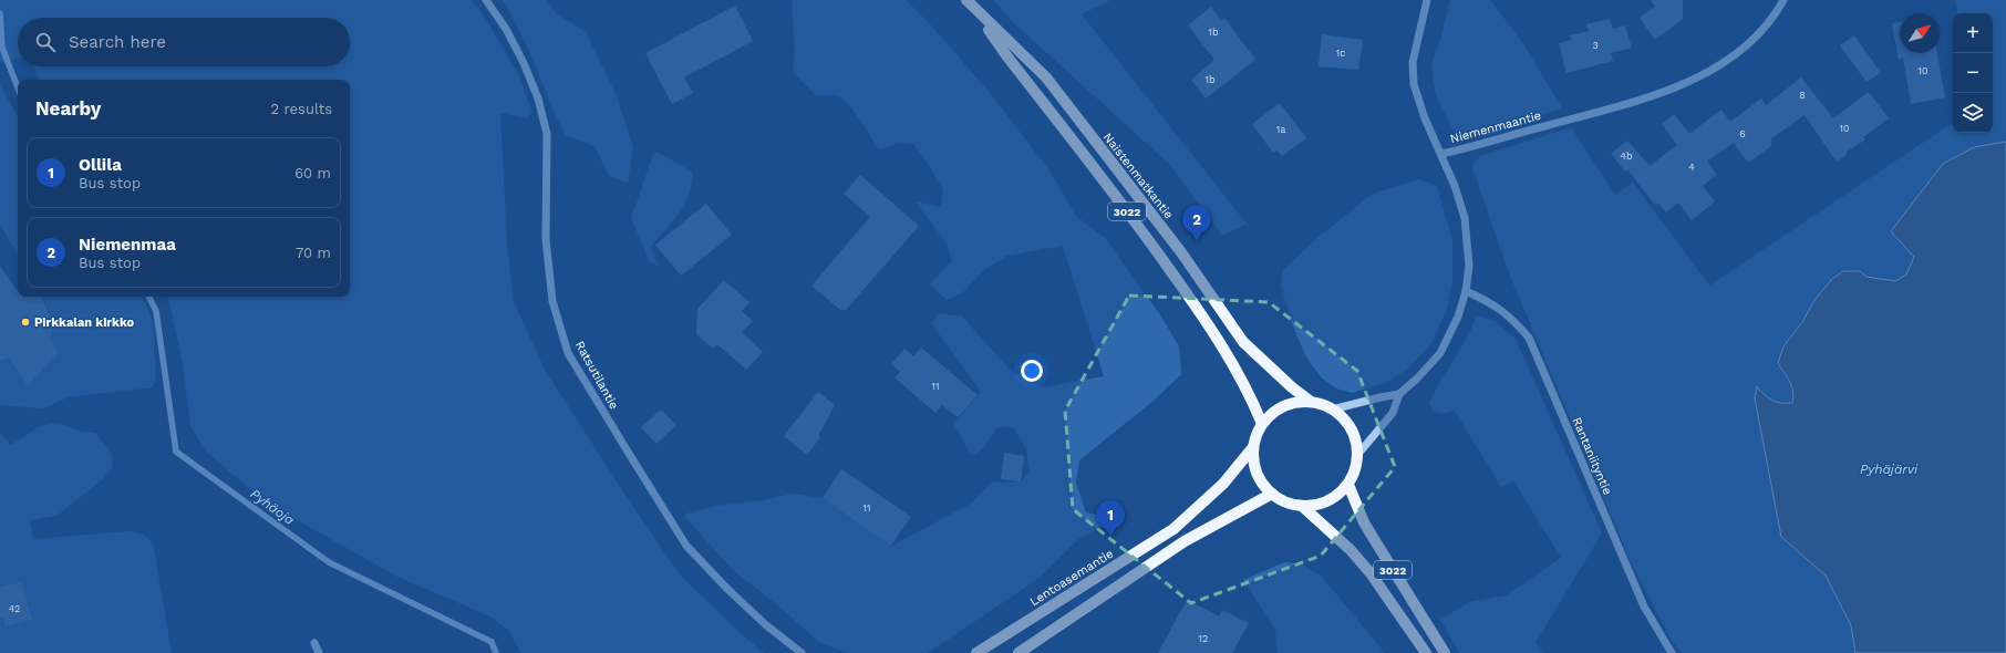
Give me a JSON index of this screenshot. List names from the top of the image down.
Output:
{
  "streets": {
    "main road": ["Naistenmatkantie", "3022", "Lentoasemantie"],
    "street": ["Niemenmaantie", "Ratsutilantie", "Rantaniityntie"]
  },
  "crossings": [
    ["Niemenmaantie", "Naistenmatkantie"],
    ["Niemenmaantie", "3022"],
    ["Niemenmaantie", "Rantaniityntie"],
    ["Niemenmaantie", "Lentoasemantie"],
    ["Naistenmatkantie", "3022"],
    ["Naistenmatkantie", "Lentoasemantie"],
    ["3022", "Lentoasemantie"]
  ],
  "water": ["Pyhäjärvi", "Pyhäoja"],
  "places": ["Pirkkalan kirkko"],
  "house_numbers": [
    "1b",
    "3",
    "1c",
    "10",
    "1b",
    "8",
    "10",
    "1a",
    "6",
    "4b",
    "4",
    "11",
    "11",
    "42",
    "12"
  ],
  "north": "top right",
  "page": {
    "map_buttons": ["+", "−"],
    "search": "Search here",
    "heading": ["Nearby", "2 results"],
    "list": [
      {
        "mark": "1",
        "name": "Ollila",
        "note": "Bus stop",
        "value": "60 m"
      },
      {
        "mark": "2",
        "name": "Niemenmaa",
        "note": "Bus stop",
        "value": "70 m"
      }
    ],
    "pins": ["2", "1"]
  }
}
